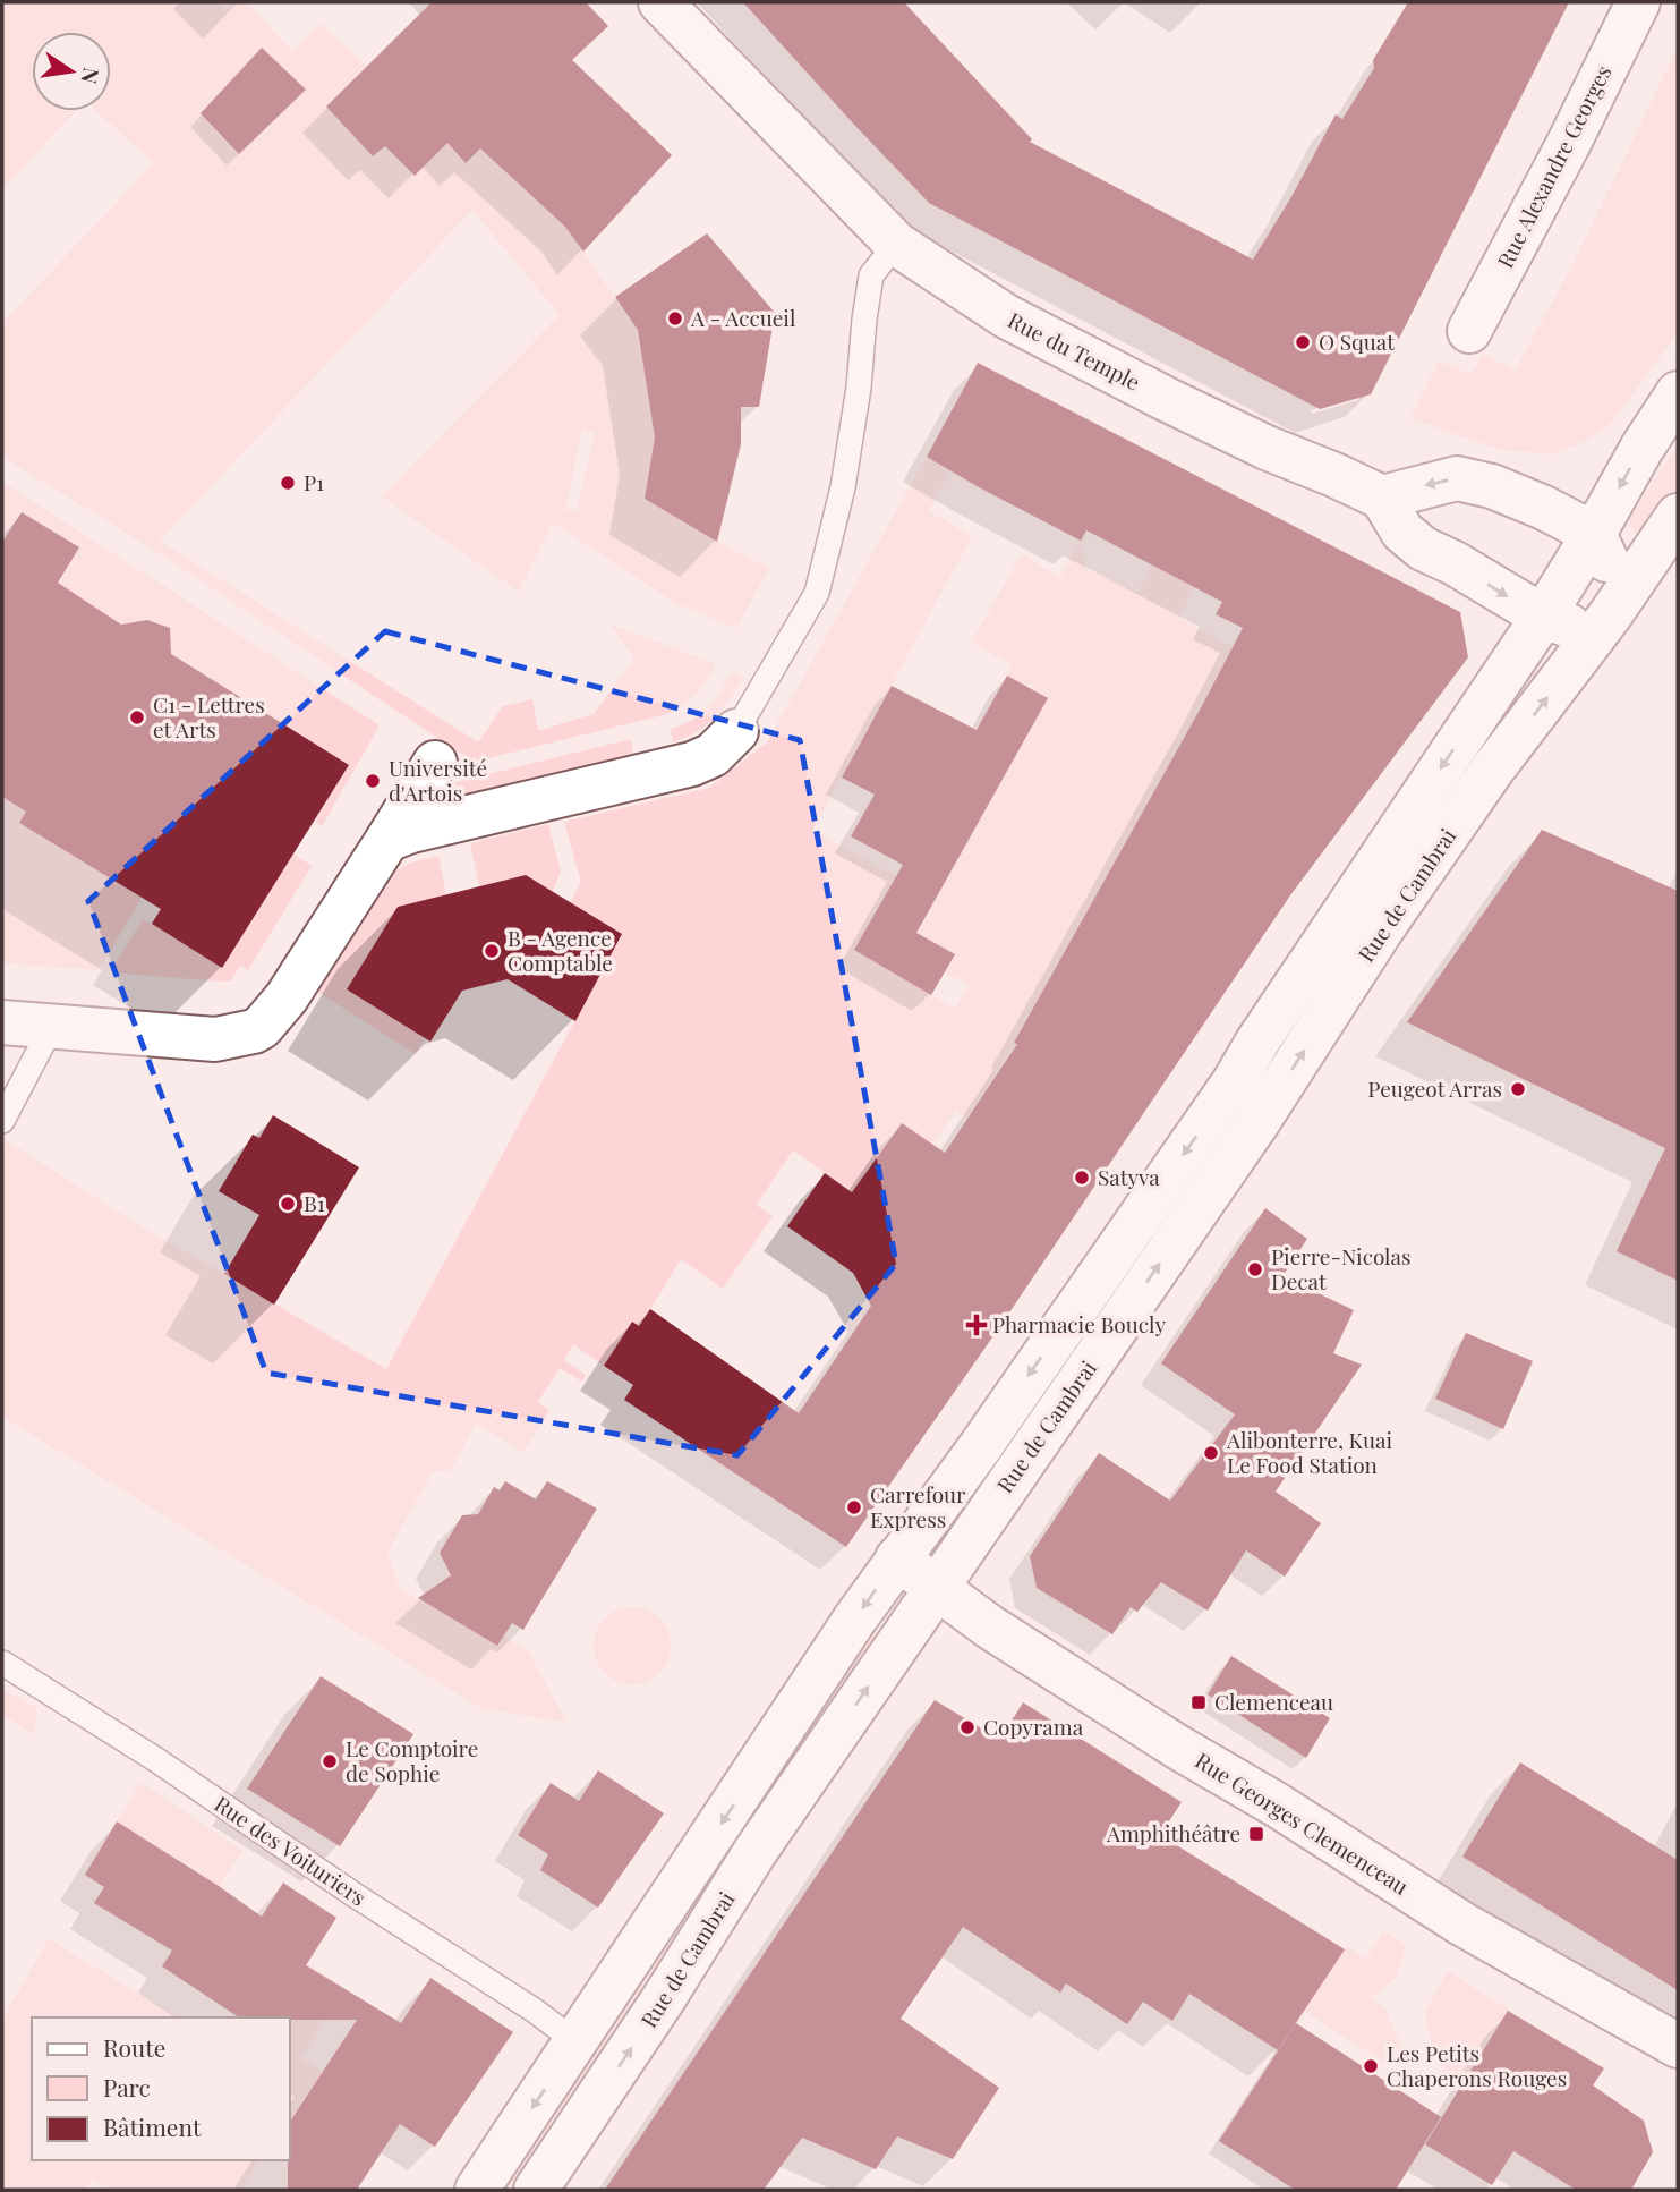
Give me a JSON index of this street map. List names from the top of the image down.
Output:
{
  "streets": {
    "main road": [
      "Rue Alexandre Georges",
      "Rue du Temple",
      "Rue de Cambrai",
      "Rue Georges Clemenceau"
    ],
    "lane": ["Rue des Voituriers"]
  },
  "crossings": [
    ["Rue de Cambrai", "Rue Georges Clemenceau"],
    ["Rue de Cambrai", "Rue des Voituriers"]
  ],
  "places": {
    "other": [
      "A - Accueil",
      "O Squat",
      "P1",
      "C1 - Lettres et Arts",
      "Université d'Artois",
      "B - Agence Comptable",
      "Peugeot Arras",
      "Satyva",
      "B1",
      "Pierre-Nicolas Decat",
      "Alibonterre, Kuai Le Food Station",
      "Carrefour Express",
      "Copyrama",
      "Le Comptoire de Sophie",
      "Les Petits Chaperons Rouges"
    ],
    "health": ["Pharmacie Boucly"],
    "transit": ["Clemenceau", "Amphithéâtre"]
  },
  "legend": ["Route", "Parc", "Bâtiment"],
  "north": "right"
}
